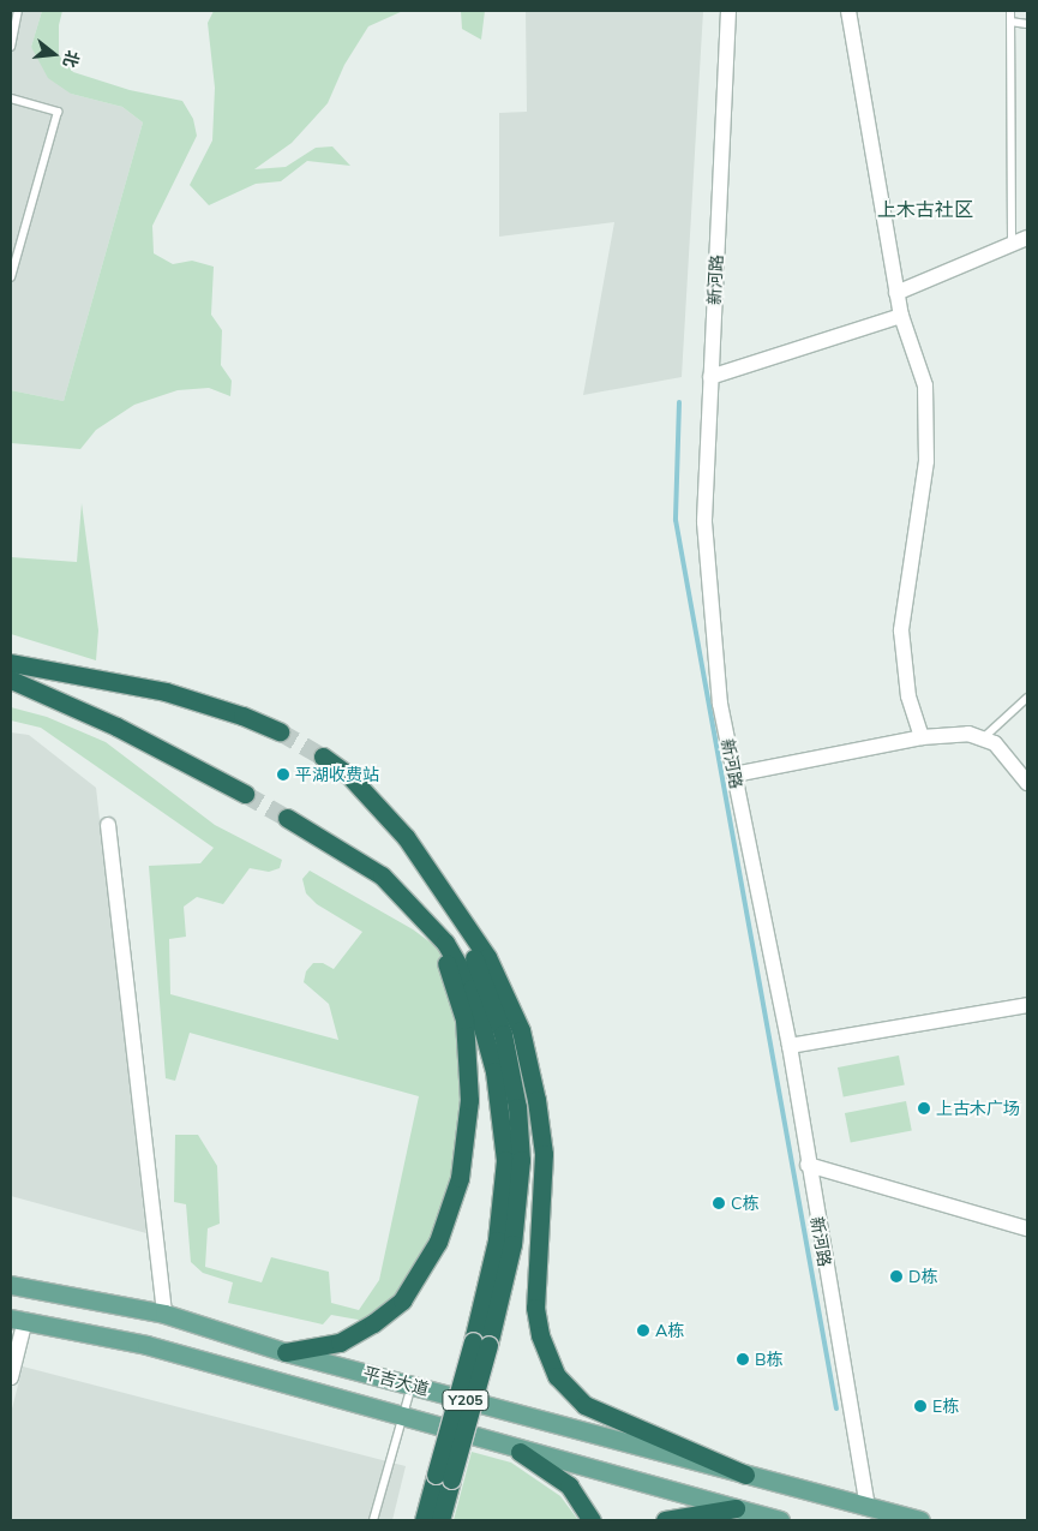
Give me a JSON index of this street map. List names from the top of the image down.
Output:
{
  "streets": {
    "main road": ["平吉大道", "Y205"],
    "street": ["新河路"]
  },
  "crossings": [
    ["新河路", "平吉大道"]
  ],
  "districts": ["上木古社区"],
  "places": [
    "平湖收费站",
    "上古木广场",
    "C栋",
    "D栋",
    "A栋",
    "B栋",
    "E栋"
  ],
  "north": "right"
}
